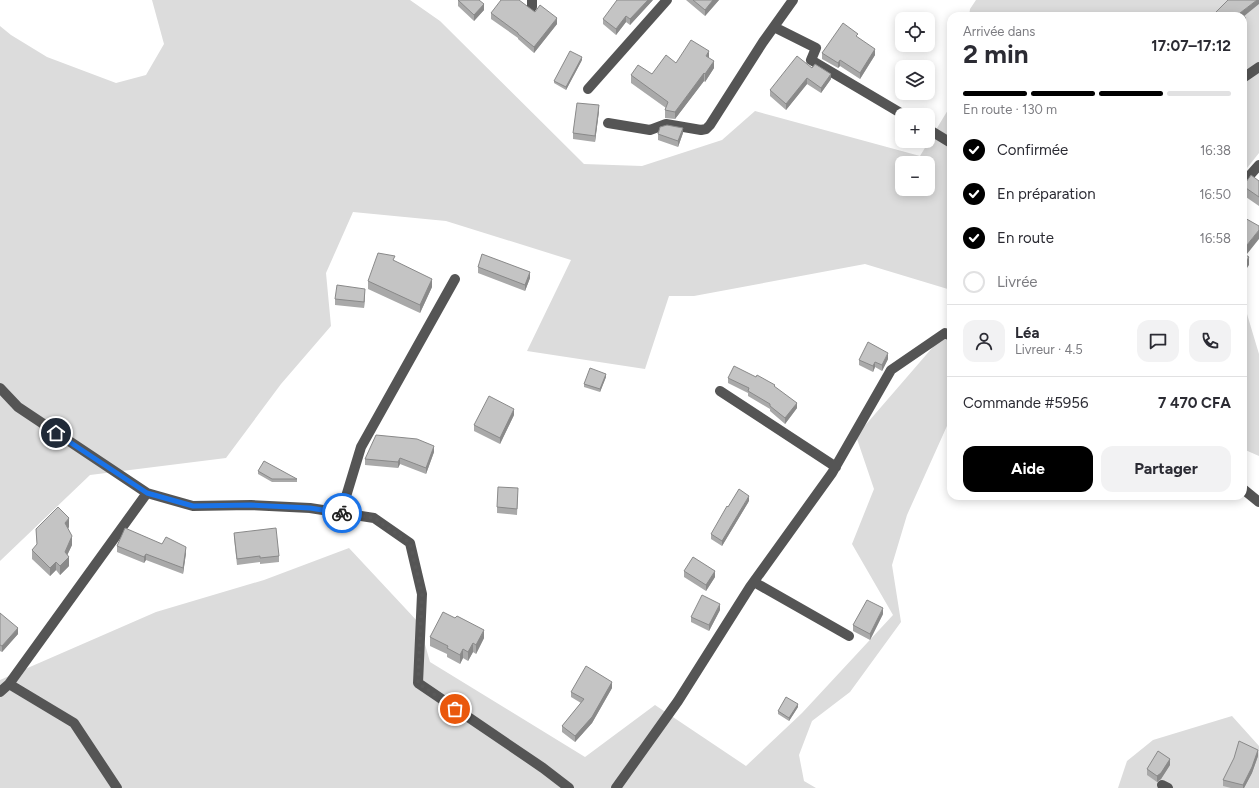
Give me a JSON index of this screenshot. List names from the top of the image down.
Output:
{
  "page": {
    "map_buttons": ["+", "−"],
    "heading": ["2 min", "Arrivée dans", "17:07–17:12"],
    "panel": [
      "Léa",
      "Livreur · 4.5",
      "Commande #5956",
      "7 470 CFA"
    ],
    "bar": "En route · 130 m",
    "list": [
      ["Confirmée", "16:38"],
      ["En préparation", "16:50"],
      ["En route", "16:58"],
      "Livrée"
    ],
    "buttons": ["Aide", "Partager"]
  }
}
